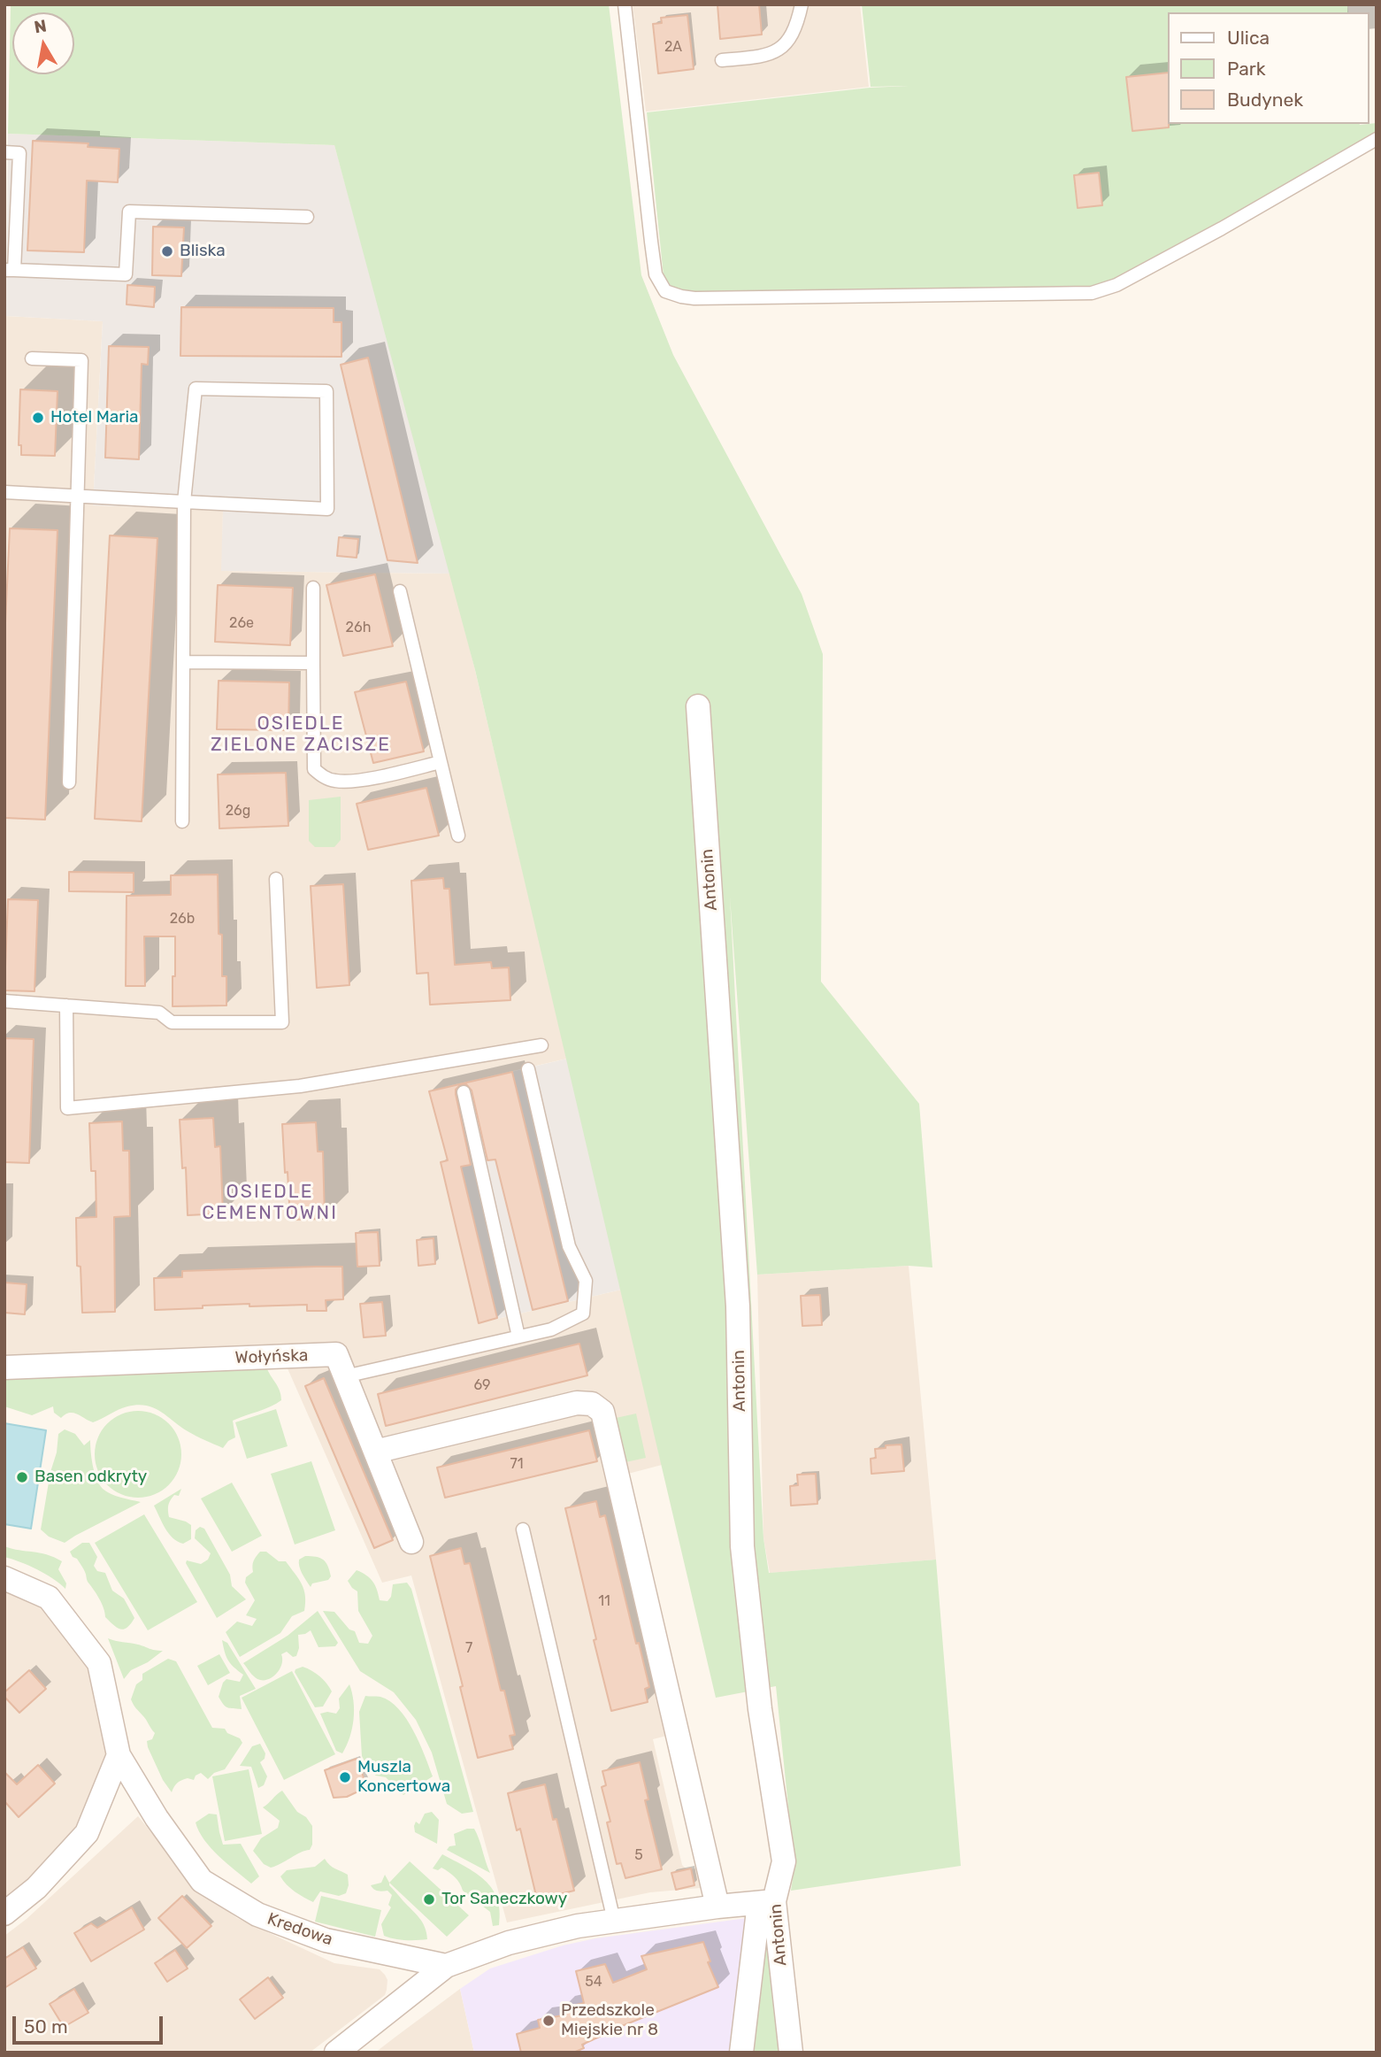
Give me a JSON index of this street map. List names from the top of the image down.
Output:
{
  "streets": {
    "street": ["Antonin", "Wołyńska", "Kredowa"]
  },
  "districts": ["OSIEDLE ZIELONE ZACISZE", "OSIEDLE CEMENTOWNI"],
  "places": [
    "Bliska",
    "Hotel Maria",
    "Basen odkryty",
    "Muszla Koncertowa",
    "Tor Saneczkowy",
    "Przedszkole Miejskie nr 8"
  ],
  "house_numbers": [
    "2A",
    "26e",
    "26h",
    "26g",
    "26b",
    "69",
    "71",
    "11",
    "7",
    "5",
    "54"
  ],
  "legend": ["Ulica", "Park", "Budynek"],
  "scale_bar": "50 m",
  "north": "top"
}
